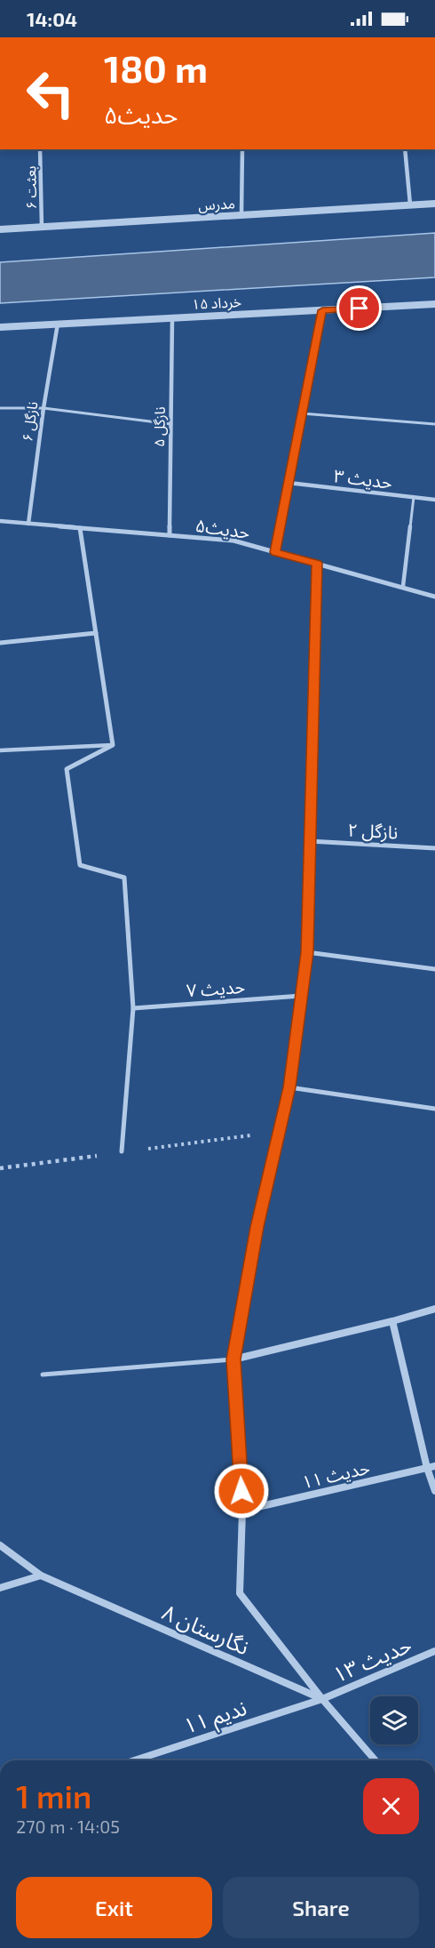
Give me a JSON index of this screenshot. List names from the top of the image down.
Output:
{
  "streets": {
    "street": [
      "بعثت ۶",
      "مدرس",
      "۱۵ خرداد",
      "نازگل ۶",
      "نازگل ۵",
      "حدیث ۳",
      "حدیث۵",
      "نازگل ۲",
      "حدیث ۷",
      "حدیث ۱۱",
      "نگارستان ۸",
      "حدیث ۱۳",
      "ندیم ۱۱"
    ]
  },
  "crossings": [
    ["بعثت ۶", "مدرس"],
    ["۱۵ خرداد", "نازگل ۶"],
    ["۱۵ خرداد", "نازگل ۵"],
    ["نازگل ۶", "حدیث۵"],
    ["نازگل ۵", "حدیث۵"],
    ["نگارستان ۸", "حدیث ۱۳"],
    ["نگارستان ۸", "ندیم ۱۱"],
    ["حدیث ۱۳", "ندیم ۱۱"]
  ],
  "page": {
    "status": "14:04",
    "turn": ["180 m", "حدیث۵"],
    "heading": ["1 min", "270 m · 14:05"],
    "buttons": ["Exit", "Share"]
  }
}
